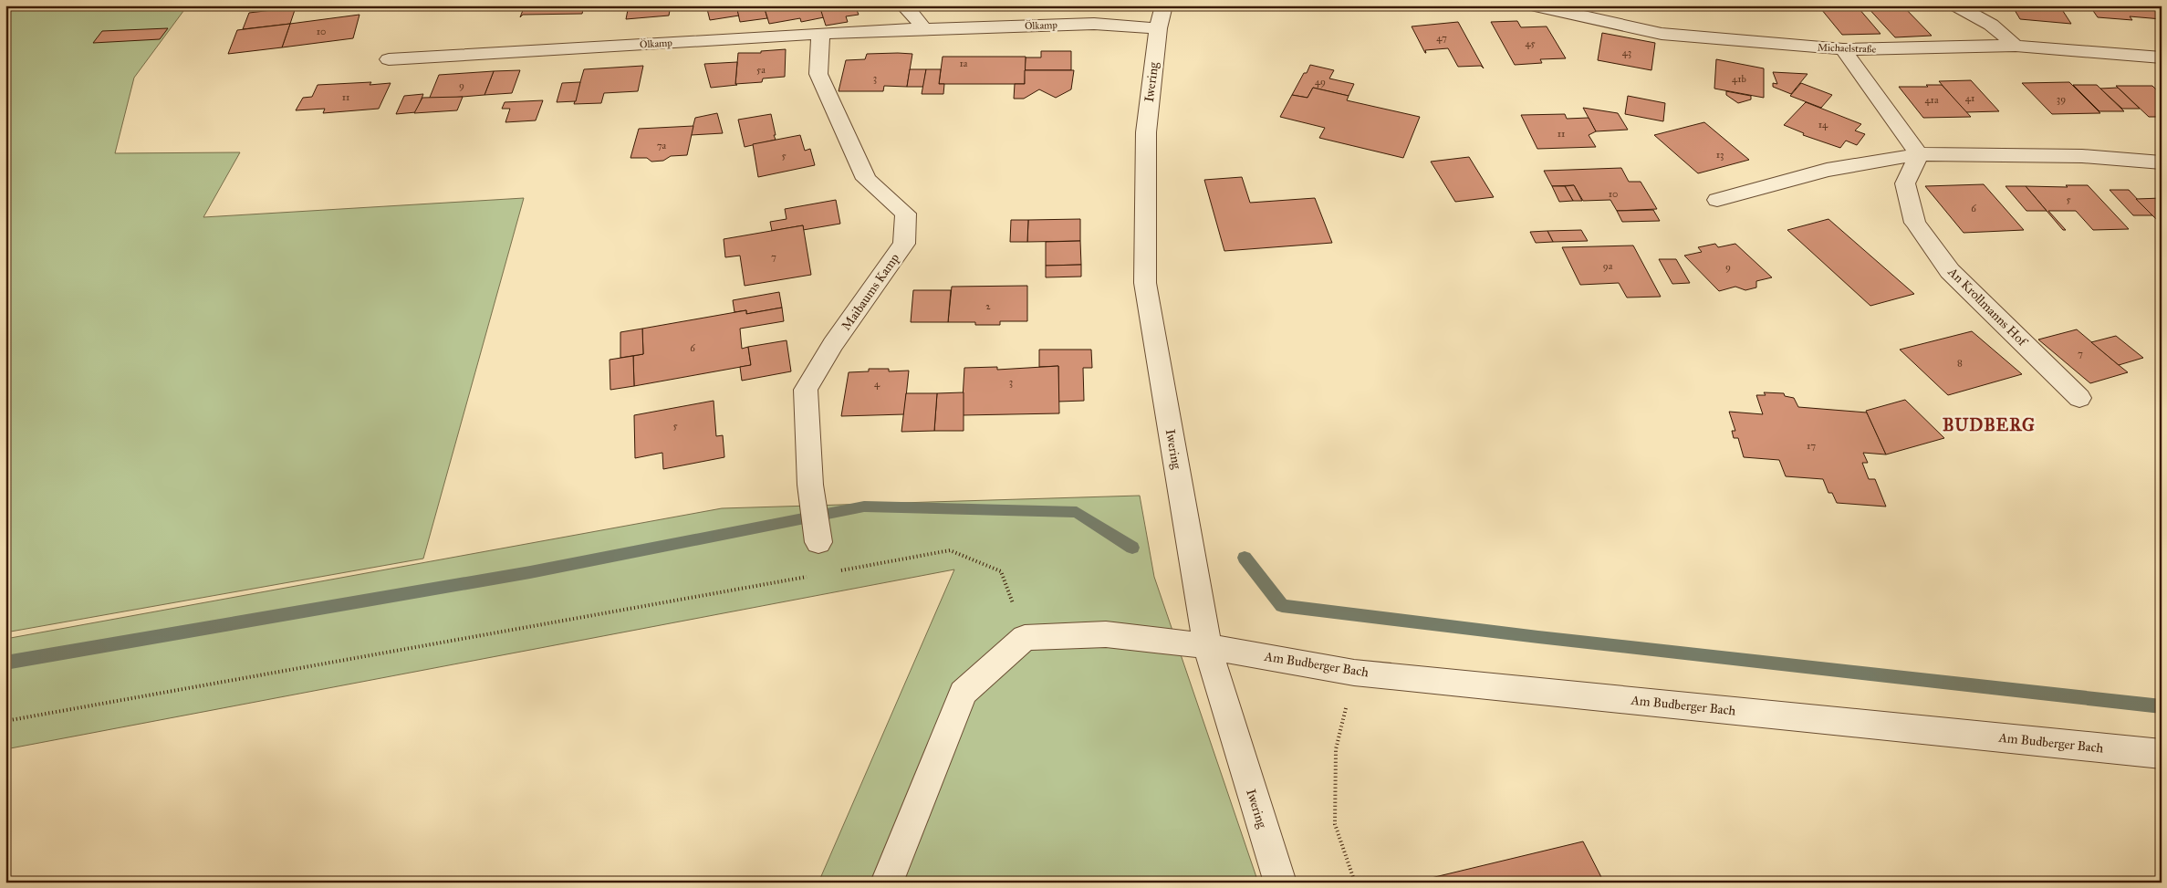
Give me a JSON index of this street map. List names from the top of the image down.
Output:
{
  "streets": {
    "street": [
      "Ölkamp",
      "Michaelstraße",
      "Iwering",
      "Maibaums Kamp",
      "An Krollmanns Hof",
      "Am Budberger Bach"
    ]
  },
  "crossings": [
    ["Ölkamp", "Iwering"],
    ["Ölkamp", "Maibaums Kamp"],
    ["Iwering", "Am Budberger Bach"]
  ],
  "districts": ["BUDBERG"],
  "house_numbers": [
    "10",
    "47",
    "45",
    "43",
    "1a",
    "5a",
    "3",
    "41b",
    "49",
    "9",
    "11",
    "41",
    "39",
    "41a",
    "14",
    "11",
    "7a",
    "13",
    "5",
    "10",
    "5",
    "6",
    "7",
    "9a",
    "9",
    "2",
    "6",
    "7",
    "8",
    "3",
    "4",
    "5",
    "17"
  ]
}
